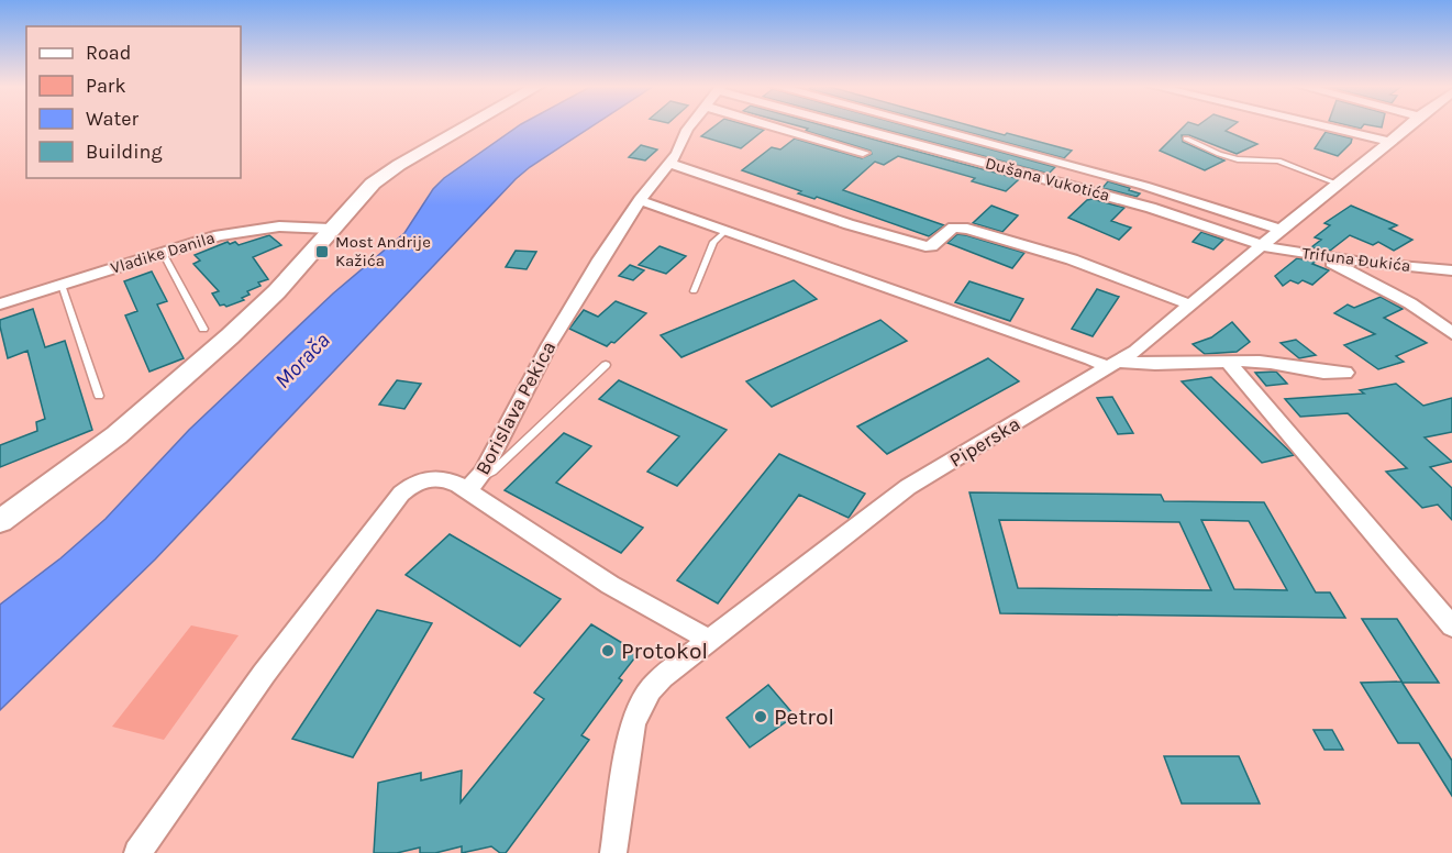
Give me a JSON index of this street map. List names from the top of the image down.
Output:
{
  "streets": {
    "street": [
      "Dušana Vukotića",
      "Vladike Danila",
      "Trifuna Đukića",
      "Borislava Pekica",
      "Piperska"
    ]
  },
  "crossings": [
    ["Dušana Vukotića", "Trifuna Đukića"],
    ["Dušana Vukotića", "Piperska"],
    ["Trifuna Đukića", "Piperska"],
    ["Borislava Pekica", "Piperska"]
  ],
  "water": ["Morača"],
  "places": {
    "transit": ["Most Andrije Kažića"],
    "other": ["Protokol", "Petrol"]
  },
  "legend": [
    "Road",
    "Park",
    "Water",
    "Building"
  ]
}
